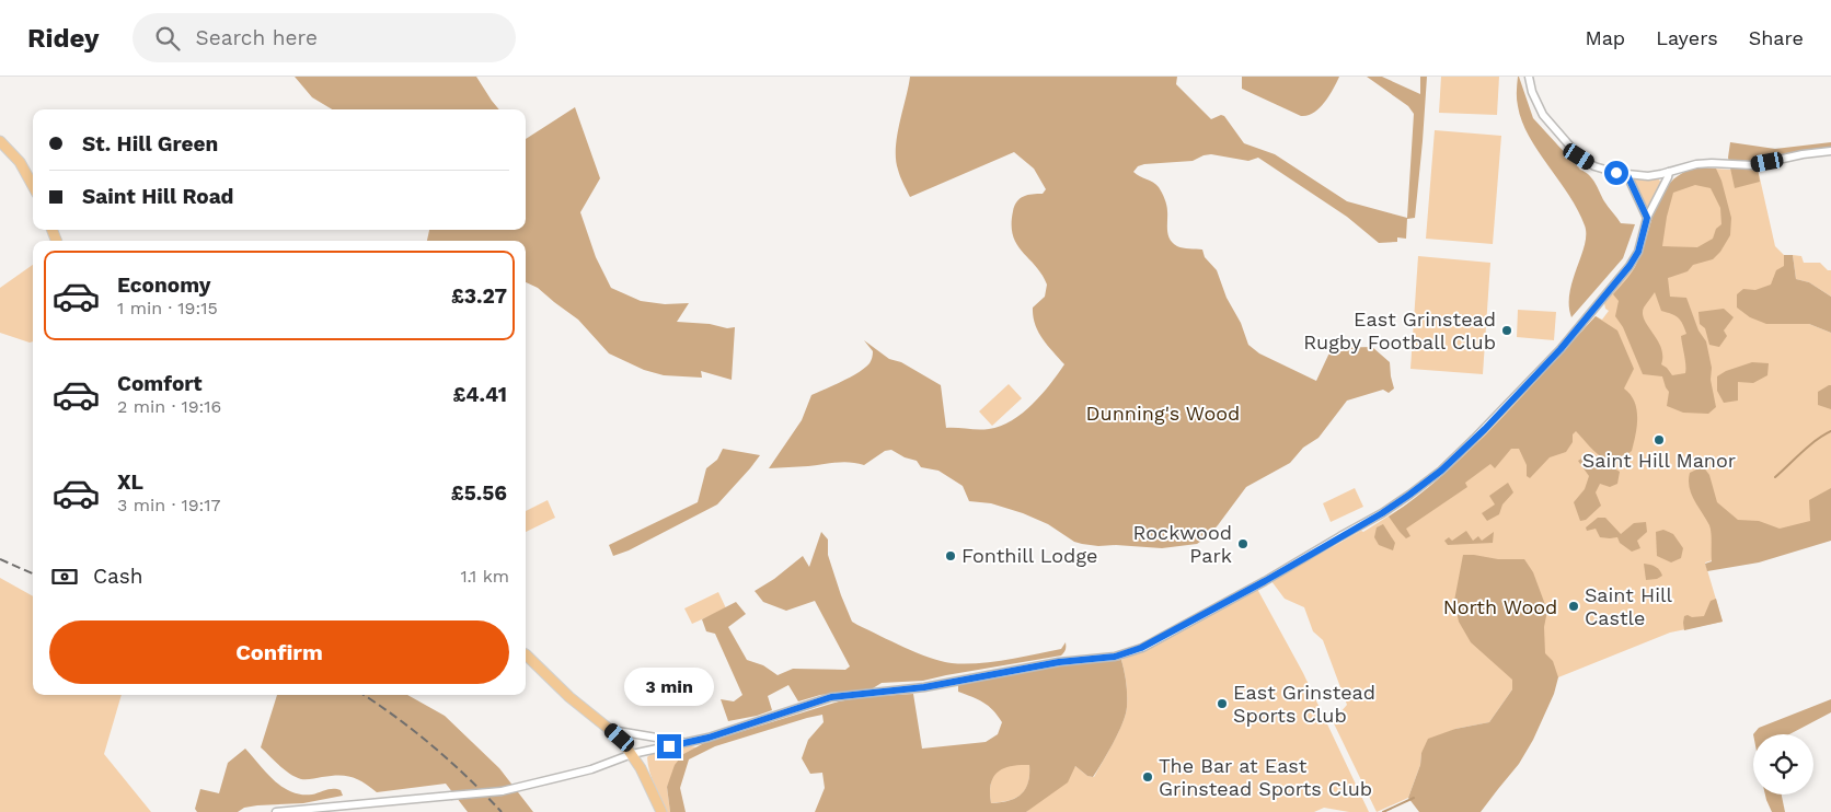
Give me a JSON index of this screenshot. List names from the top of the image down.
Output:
{
  "parks": ["Dunning's Wood", "North Wood"],
  "places": [
    "East Grinstead Rugby Football Club",
    "Saint Hill Manor",
    "Rockwood Park",
    "Fonthill Lodge",
    "Saint Hill Castle",
    "East Grinstead Sports Club",
    "The Bar at East Grinstead Sports Club"
  ],
  "page": {
    "header": "Ridey",
    "search": "Search here",
    "nav": ["Map", "Layers", "Share"],
    "banner": ["St. Hill Green", "Saint Hill Road"],
    "list": [
      {
        "name": "Economy",
        "note": "1 min · 19:15",
        "value": "£3.27"
      },
      {
        "name": "Comfort",
        "note": "2 min · 19:16",
        "value": "£4.41"
      },
      {
        "name": "XL",
        "note": "3 min · 19:17",
        "value": "£5.56"
      }
    ],
    "pay": ["Cash", "1.1 km"],
    "buttons": "Confirm",
    "bubble": "3 min"
  }
}
